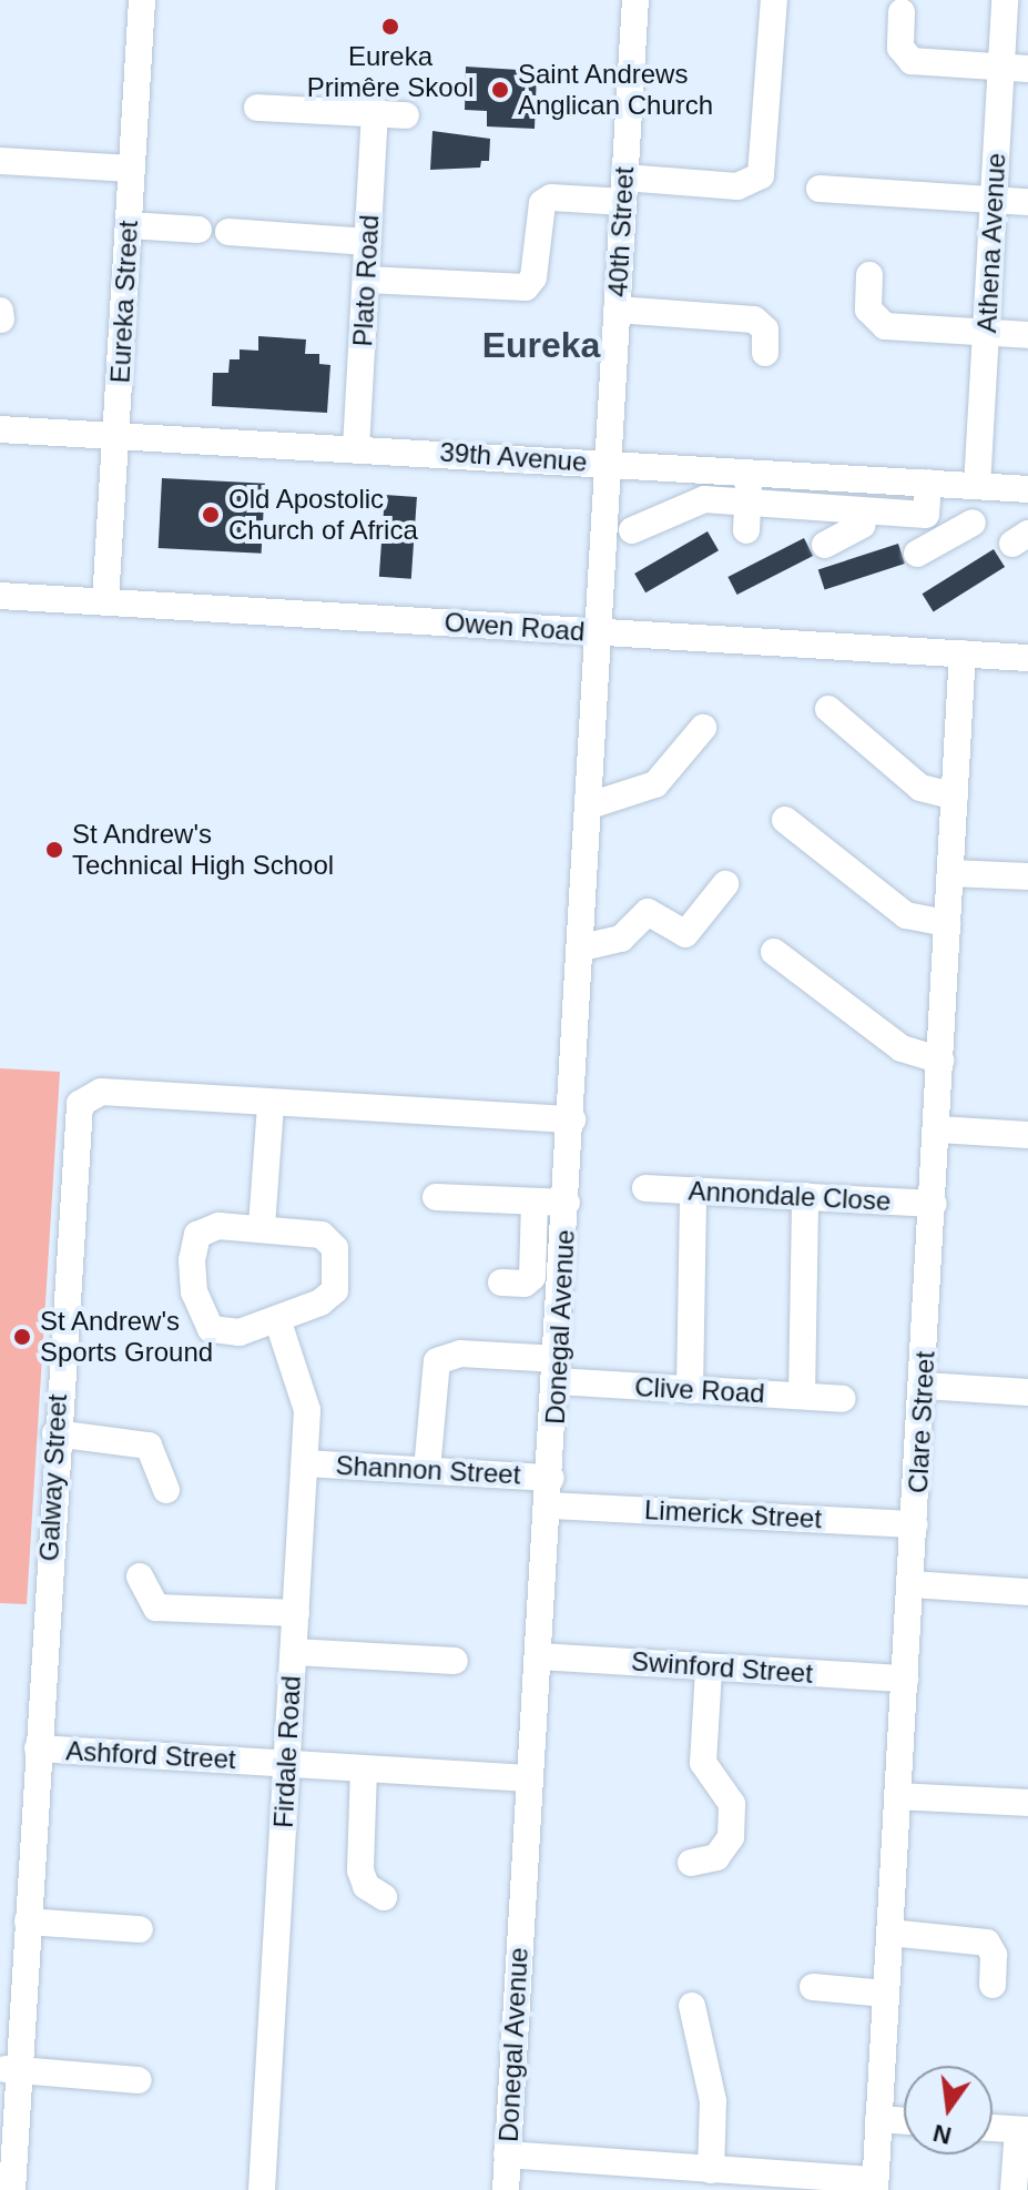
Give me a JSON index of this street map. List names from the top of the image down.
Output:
{
  "streets": {
    "street": [
      "40th Street",
      "Athena Avenue",
      "Plato Road",
      "Eureka Street",
      "39th Avenue",
      "Owen Road",
      "Annondale Close",
      "Donegal Avenue",
      "Clive Road",
      "Clare Street",
      "Shannon Street",
      "Galway Street",
      "Limerick Street",
      "Swinford Street",
      "Firdale Road",
      "Ashford Street"
    ]
  },
  "crossings": [
    ["40th Street", "39th Avenue"],
    ["40th Street", "Donegal Avenue"],
    ["Athena Avenue", "39th Avenue"],
    ["Plato Road", "39th Avenue"],
    ["Eureka Street", "39th Avenue"],
    ["Eureka Street", "Owen Road"],
    ["39th Avenue", "Donegal Avenue"],
    ["Owen Road", "Donegal Avenue"],
    ["Owen Road", "Clare Street"],
    ["Annondale Close", "Clare Street"],
    ["Donegal Avenue", "Clive Road"],
    ["Donegal Avenue", "Shannon Street"],
    ["Donegal Avenue", "Galway Street"],
    ["Donegal Avenue", "Limerick Street"],
    ["Donegal Avenue", "Swinford Street"],
    ["Donegal Avenue", "Ashford Street"],
    ["Clive Road", "Shannon Street"],
    ["Clare Street", "Limerick Street"],
    ["Clare Street", "Swinford Street"],
    ["Shannon Street", "Firdale Road"],
    ["Galway Street", "Ashford Street"],
    ["Firdale Road", "Ashford Street"]
  ],
  "districts": ["Eureka"],
  "places": [
    "Eureka Primêre Skool",
    "Saint Andrews Anglican Church",
    "Old Apostolic Church of Africa",
    "St Andrew's Technical High School",
    "St Andrew's Sports Ground"
  ],
  "north": "bottom"
}
